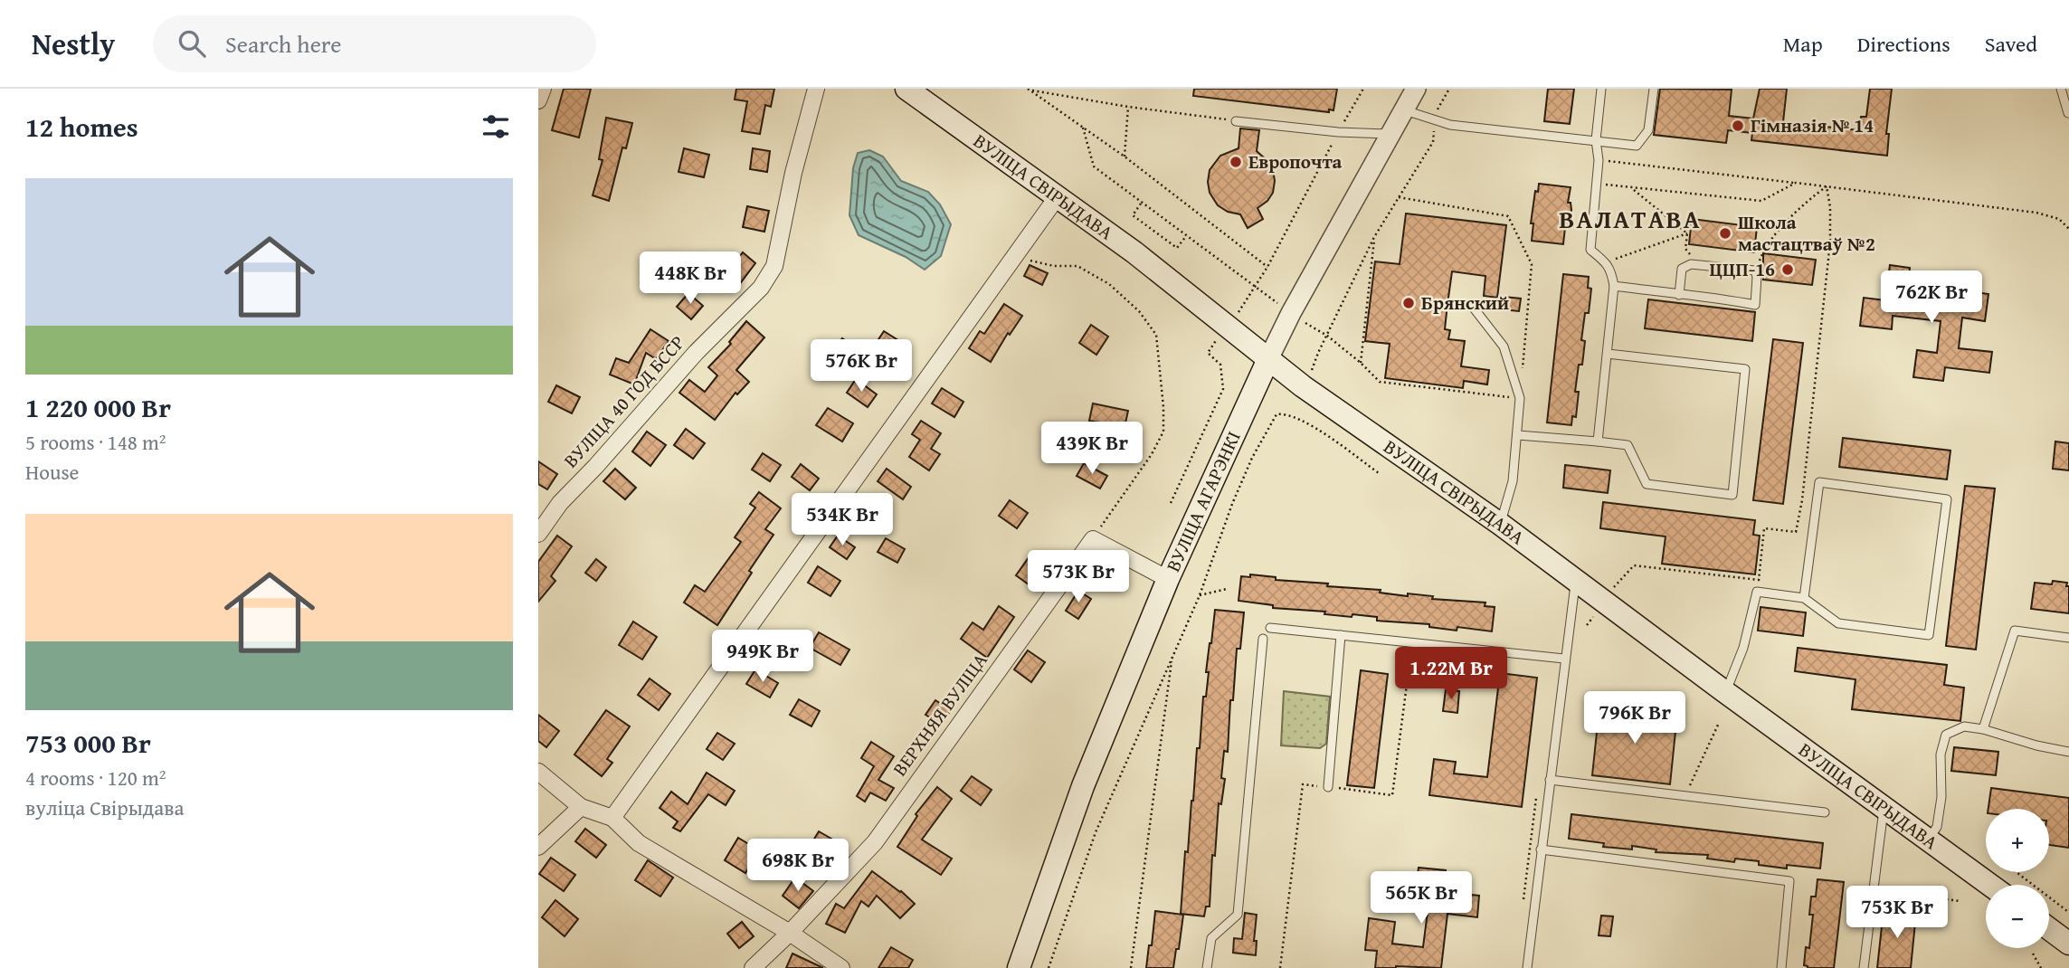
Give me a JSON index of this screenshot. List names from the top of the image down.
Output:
{
  "streets": {
    "main road": ["ВУЛІЦА СВІРЫДАВА", "ВУЛІЦА АГАРЭНКІ"],
    "street": ["ВУЛІЦА 40 ГОД БССР", "ВЕРХНЯЯ ВУЛІЦА"]
  },
  "crossings": [
    ["ВУЛІЦА СВІРЫДАВА", "ВУЛІЦА АГАРЭНКІ"]
  ],
  "districts": ["ВАЛАТАВА"],
  "places": [
    "Гімназія № 14",
    "Европочта",
    "Школа мастацтваў №2",
    "ЦЦП-16",
    "Брянский"
  ],
  "page": {
    "header": "Nestly",
    "search": "Search here",
    "nav": ["Map", "Directions", "Saved"],
    "heading": "12 homes",
    "list": [
      {
        "name": "1 220 000 Br",
        "note": "5 rooms · 148 m² · House"
      },
      {
        "name": "753 000 Br",
        "note": "4 rooms · 120 m² · вуліца Свірыдава"
      }
    ],
    "price": [
      "448K Br",
      "762K Br",
      "576K Br",
      "439K Br",
      "534K Br",
      "573K Br",
      "949K Br",
      "1.22M Br",
      "796K Br",
      "698K Br",
      "565K Br",
      "753K Br"
    ],
    "map_buttons": ["+", "−"]
  }
}
